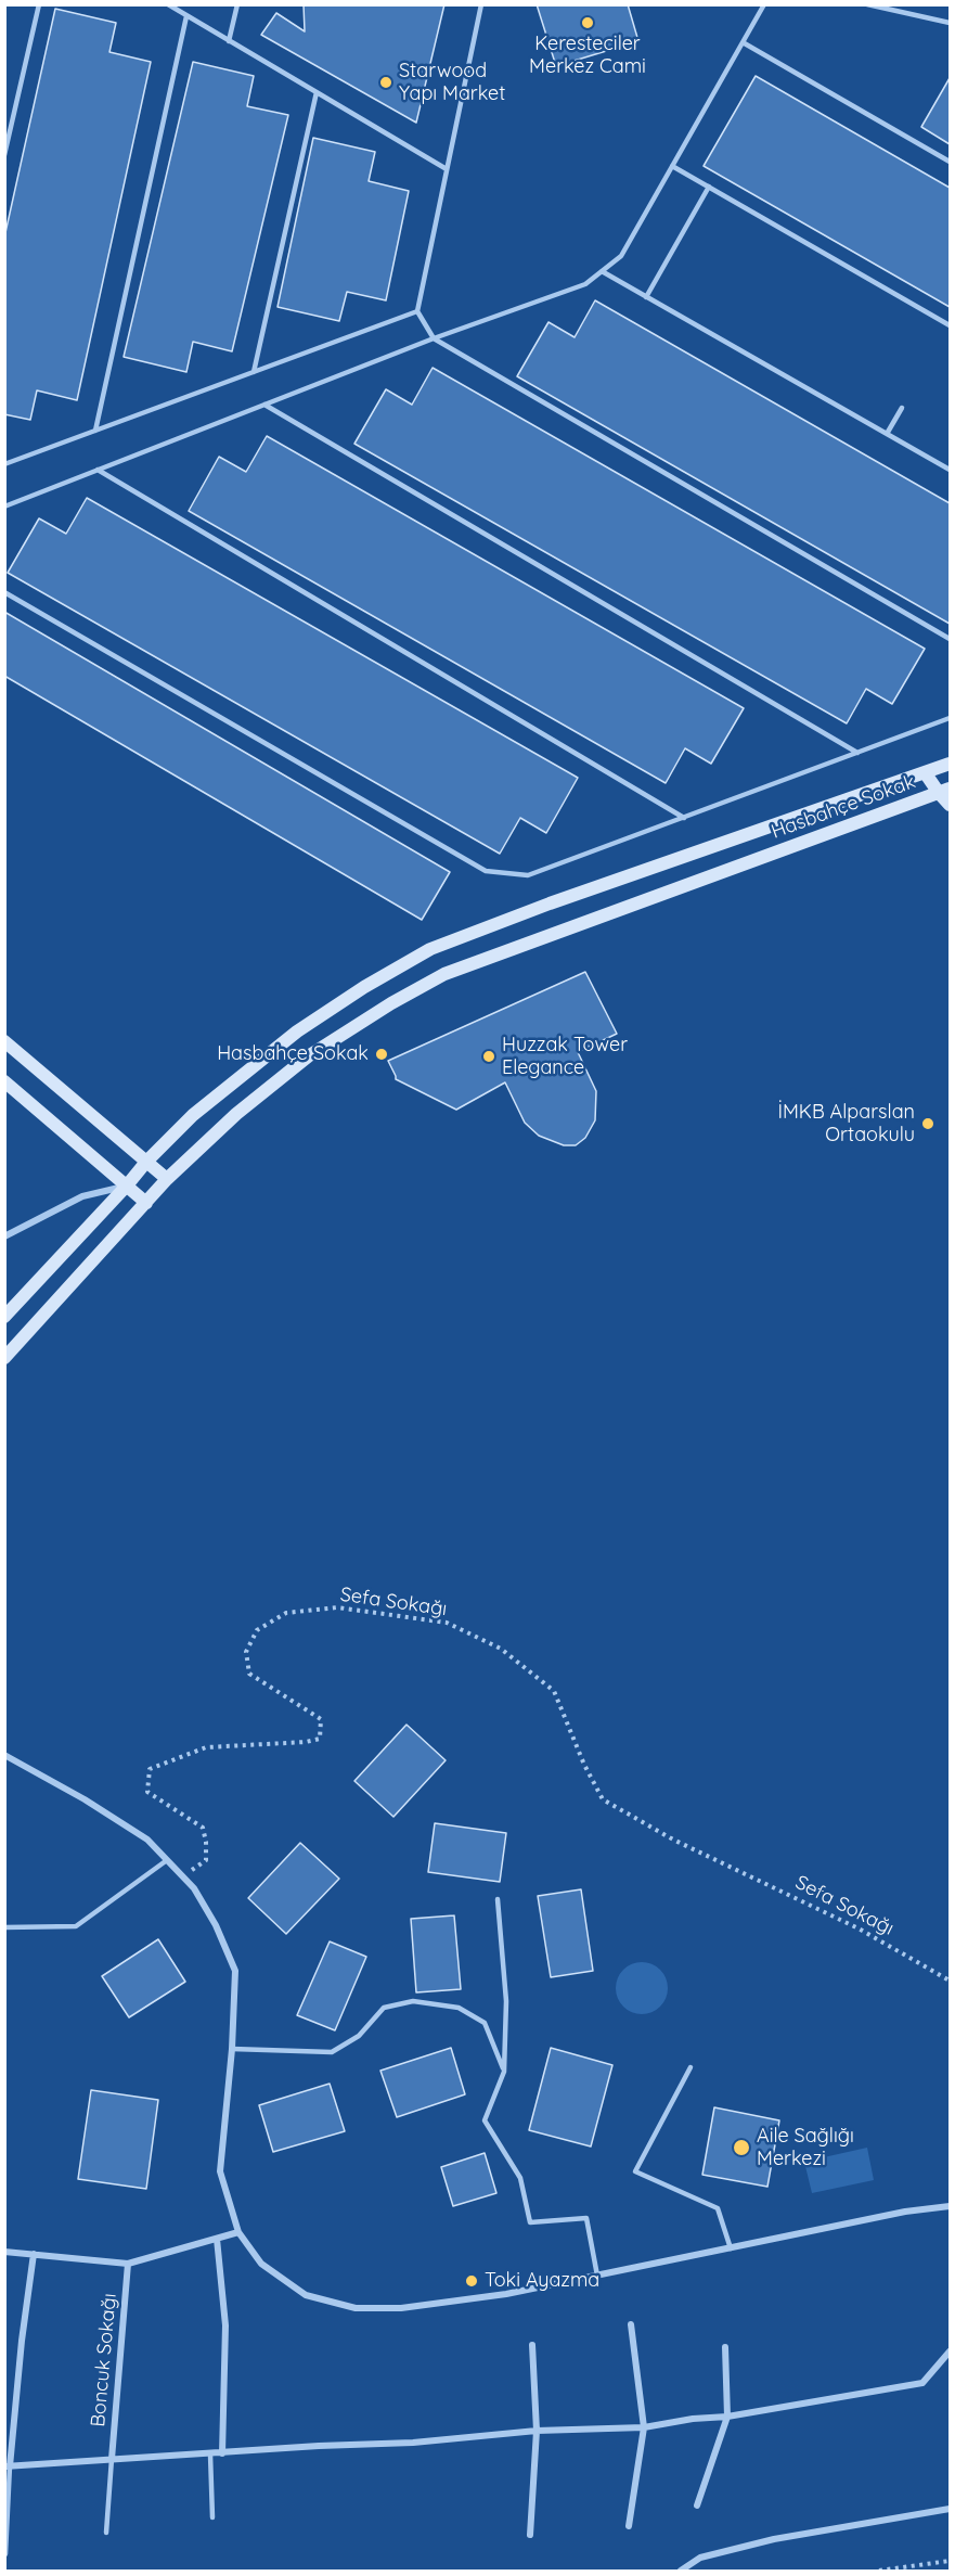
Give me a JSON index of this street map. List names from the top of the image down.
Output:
{
  "streets": {
    "main road": ["Hasbahçe Sokak"],
    "street": ["Boncuk Sokağı"],
    "path": ["Sefa Sokağı"]
  },
  "places": [
    "Keresteciler Merkez Cami",
    "Starwood Yapı Market",
    "Hasbahçe Sokak",
    "Huzzak Tower Elegance",
    "İMKB Alparslan Ortaokulu",
    "Aile Sağlığı Merkezi",
    "Toki Ayazma"
  ]
}
